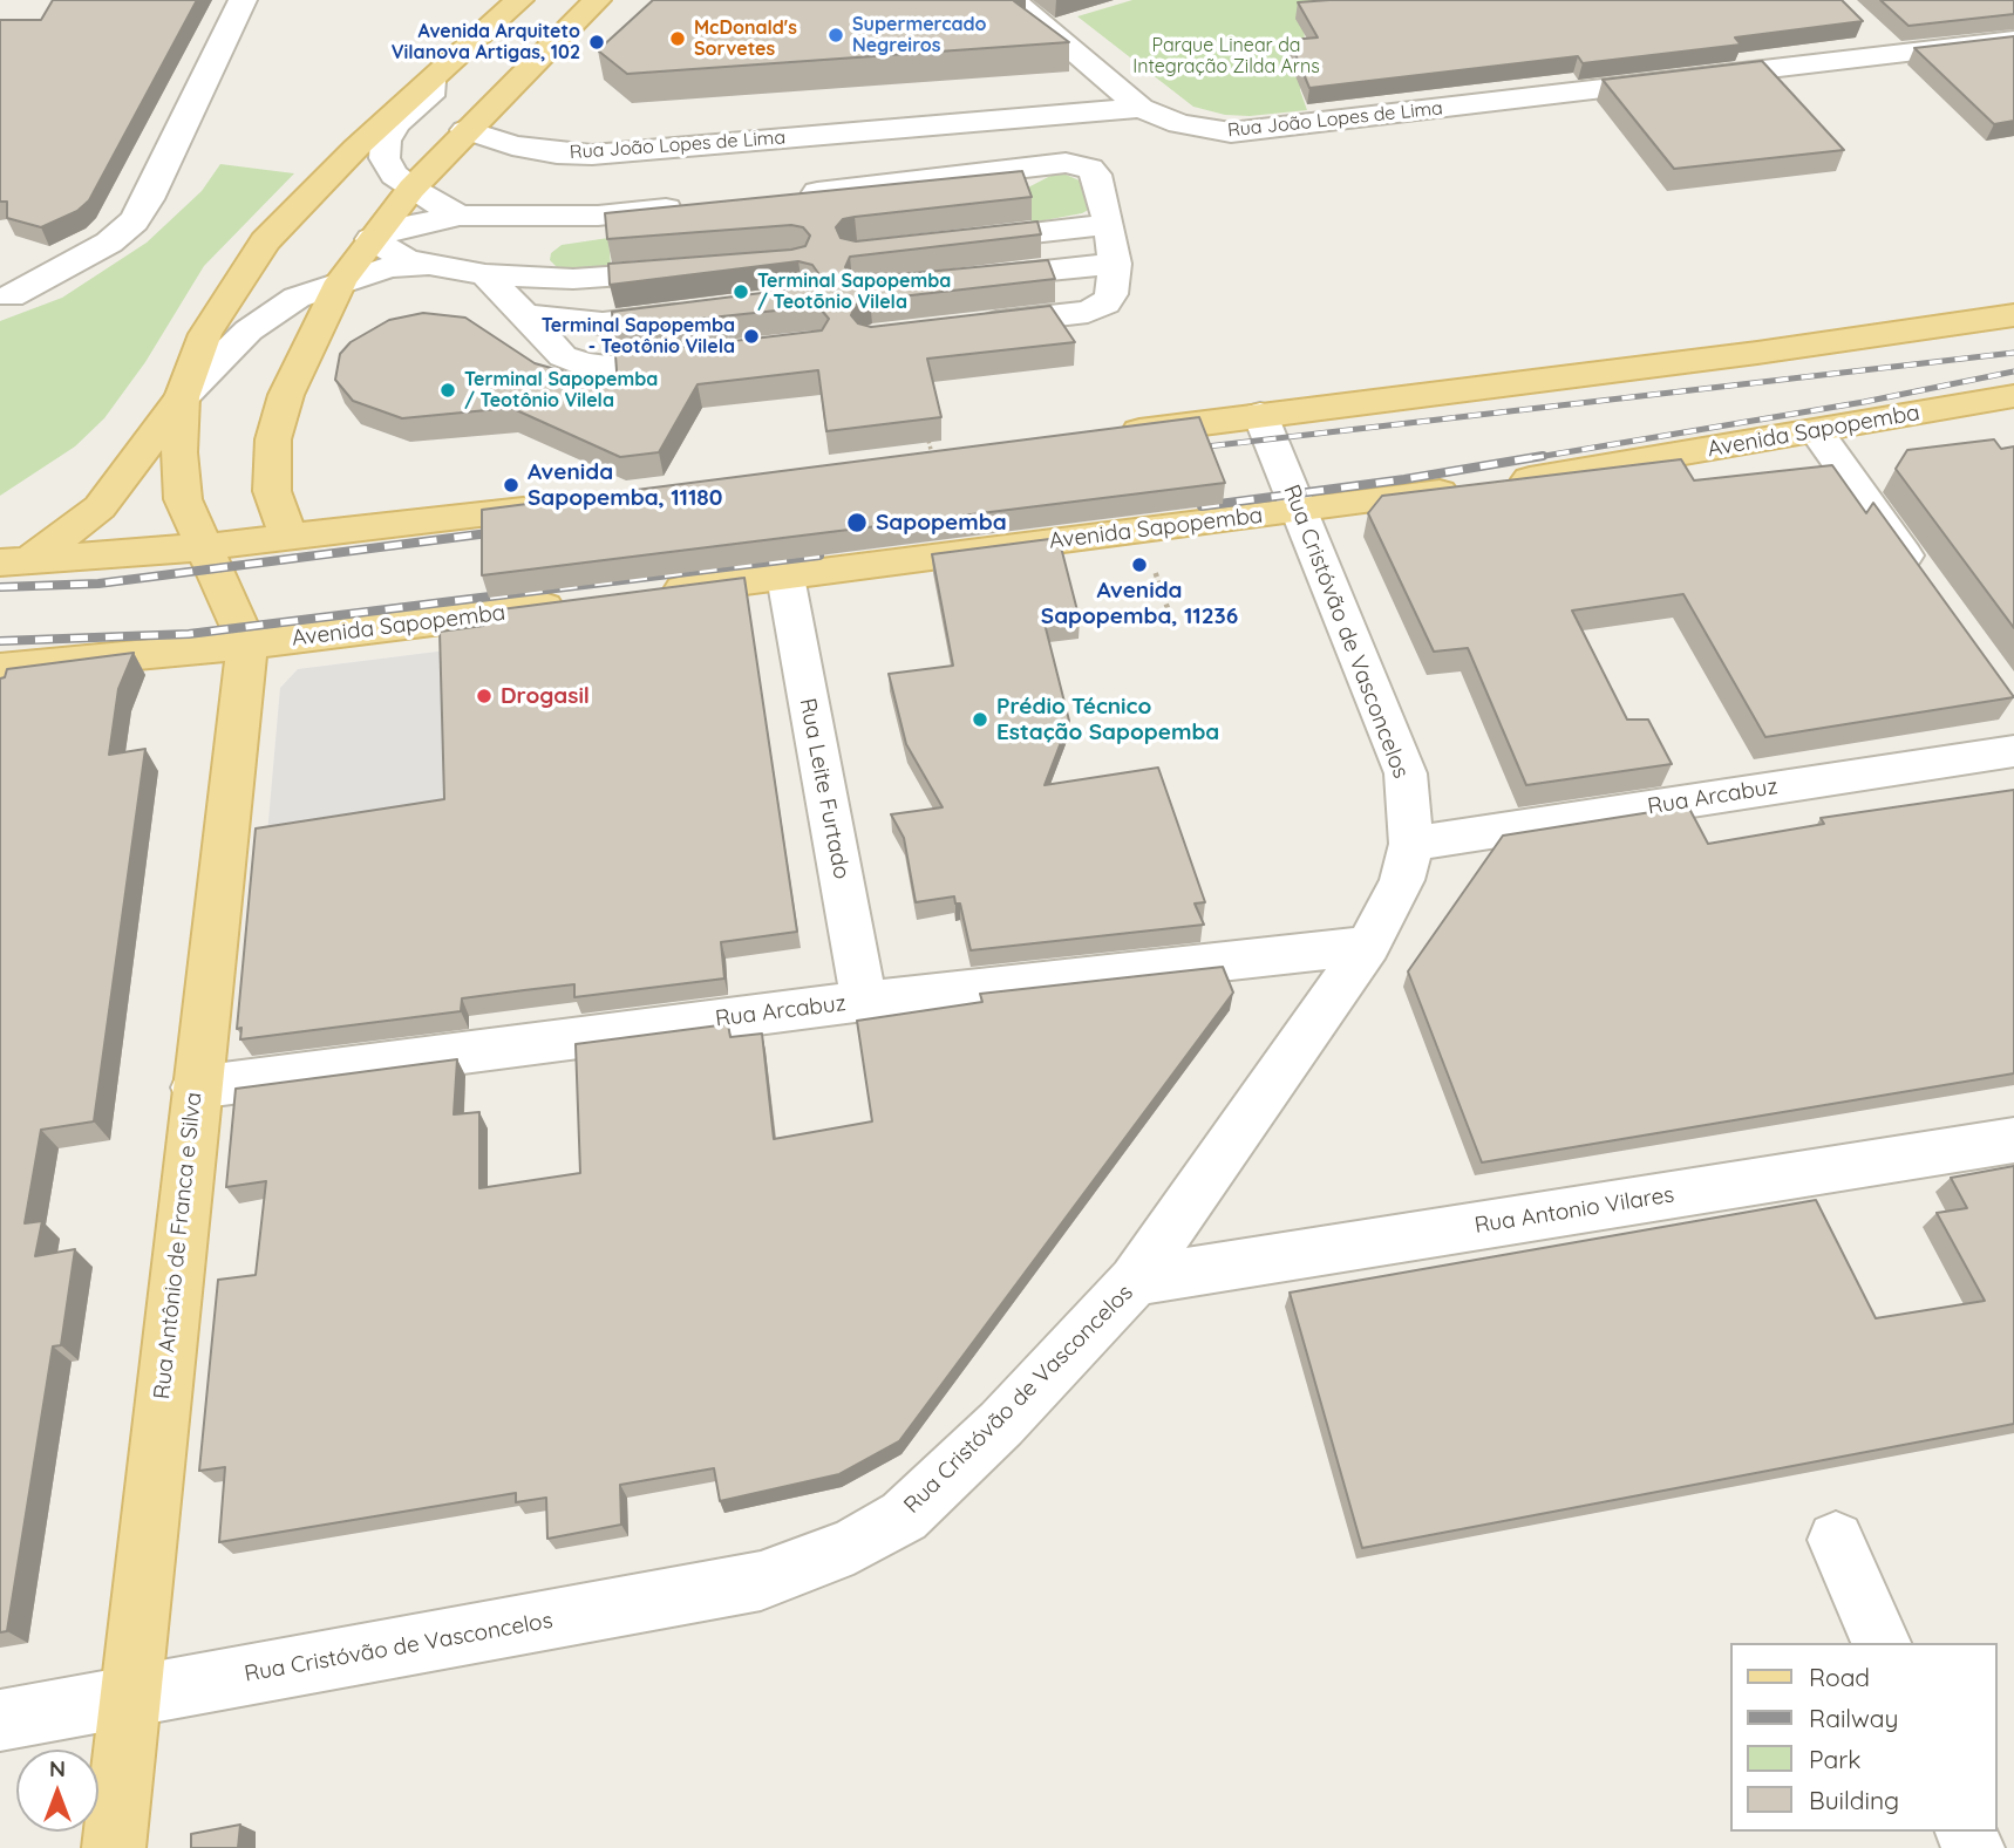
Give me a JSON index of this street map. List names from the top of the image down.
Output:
{
  "streets": {
    "main road": ["Avenida Sapopemba", "Rua Antônio de Franca e Silva"],
    "street": [
      "Rua João Lopes de Lima",
      "Rua Cristóvão de Vasconcelos",
      "Rua Leite Furtado",
      "Rua Arcabuz",
      "Rua Antonio Vilares"
    ]
  },
  "crossings": [
    ["Avenida Sapopemba", "Rua Cristóvão de Vasconcelos"],
    ["Avenida Sapopemba", "Rua Leite Furtado"],
    ["Avenida Sapopemba", "Rua Antônio de Franca e Silva"],
    ["Rua Cristóvão de Vasconcelos", "Rua Arcabuz"],
    ["Rua Cristóvão de Vasconcelos", "Rua Antonio Vilares"],
    ["Rua Cristóvão de Vasconcelos", "Rua Antônio de Franca e Silva"],
    ["Rua Leite Furtado", "Rua Arcabuz"],
    ["Rua Arcabuz", "Rua Antônio de Franca e Silva"]
  ],
  "parks": ["Parque Linear da Integração Zilda Arns"],
  "places": [
    "Supermercado Negreiros",
    "McDonald's Sorvetes",
    "Avenida Arquiteto Vilanova Artigas, 102",
    "Terminal Sapopemba / Teotõnio Vilela",
    "Terminal Sapopemba - Teotônio Vilela",
    "Terminal Sapopemba / Teotônio Vilela",
    "Avenida Sapopemba, 11180",
    "Sapopemba",
    "Avenida Sapopemba, 11236",
    "Drogasil",
    "Prédio Técnico Estação Sapopemba"
  ],
  "legend": [
    "Road",
    "Railway",
    "Park",
    "Building"
  ],
  "north": "top"
}
